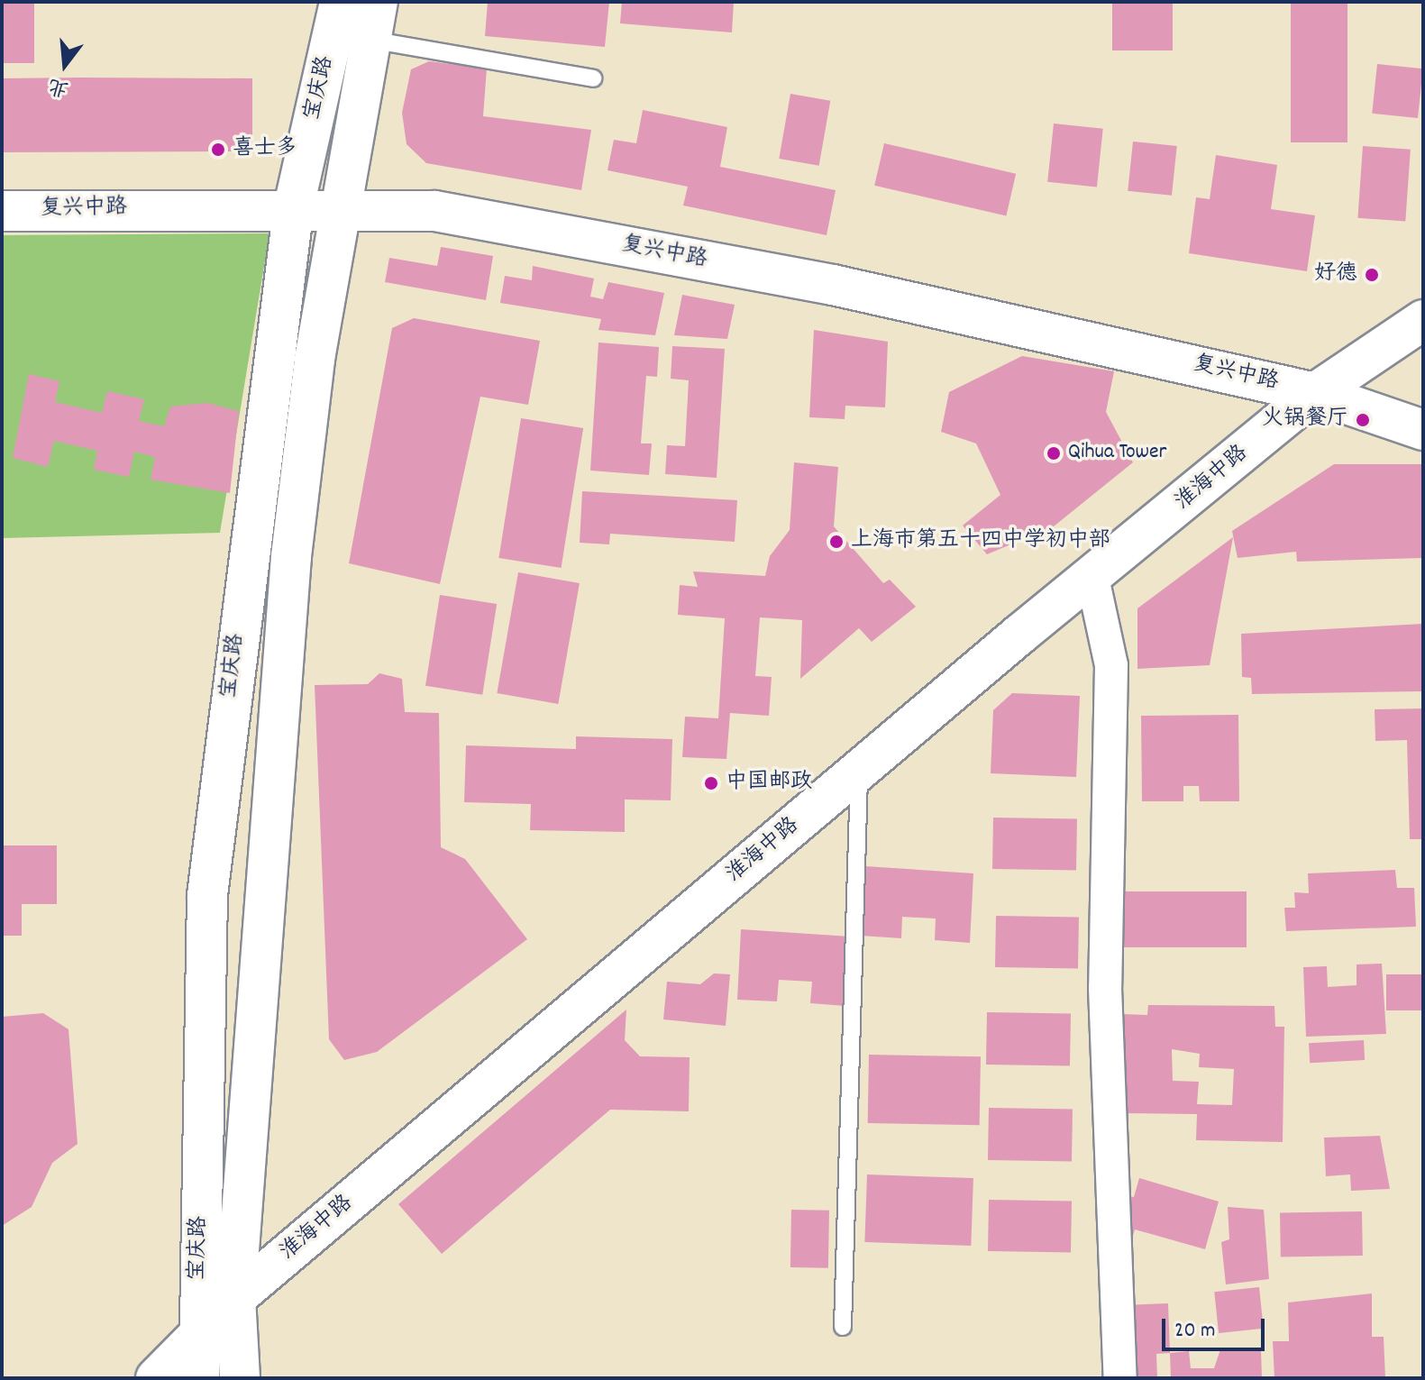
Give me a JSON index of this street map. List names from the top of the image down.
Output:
{
  "streets": {
    "main road": ["宝庆路", "复兴中路", "淮海中路"]
  },
  "crossings": [
    ["宝庆路", "复兴中路"],
    ["宝庆路", "淮海中路"],
    ["复兴中路", "淮海中路"]
  ],
  "places": [
    "喜士多",
    "好德",
    "火锅餐厅",
    "Qihua Tower",
    "上海市第五十四中学初中部",
    "中国邮政"
  ],
  "scale_bar": "20 m",
  "north": "bottom"
}
